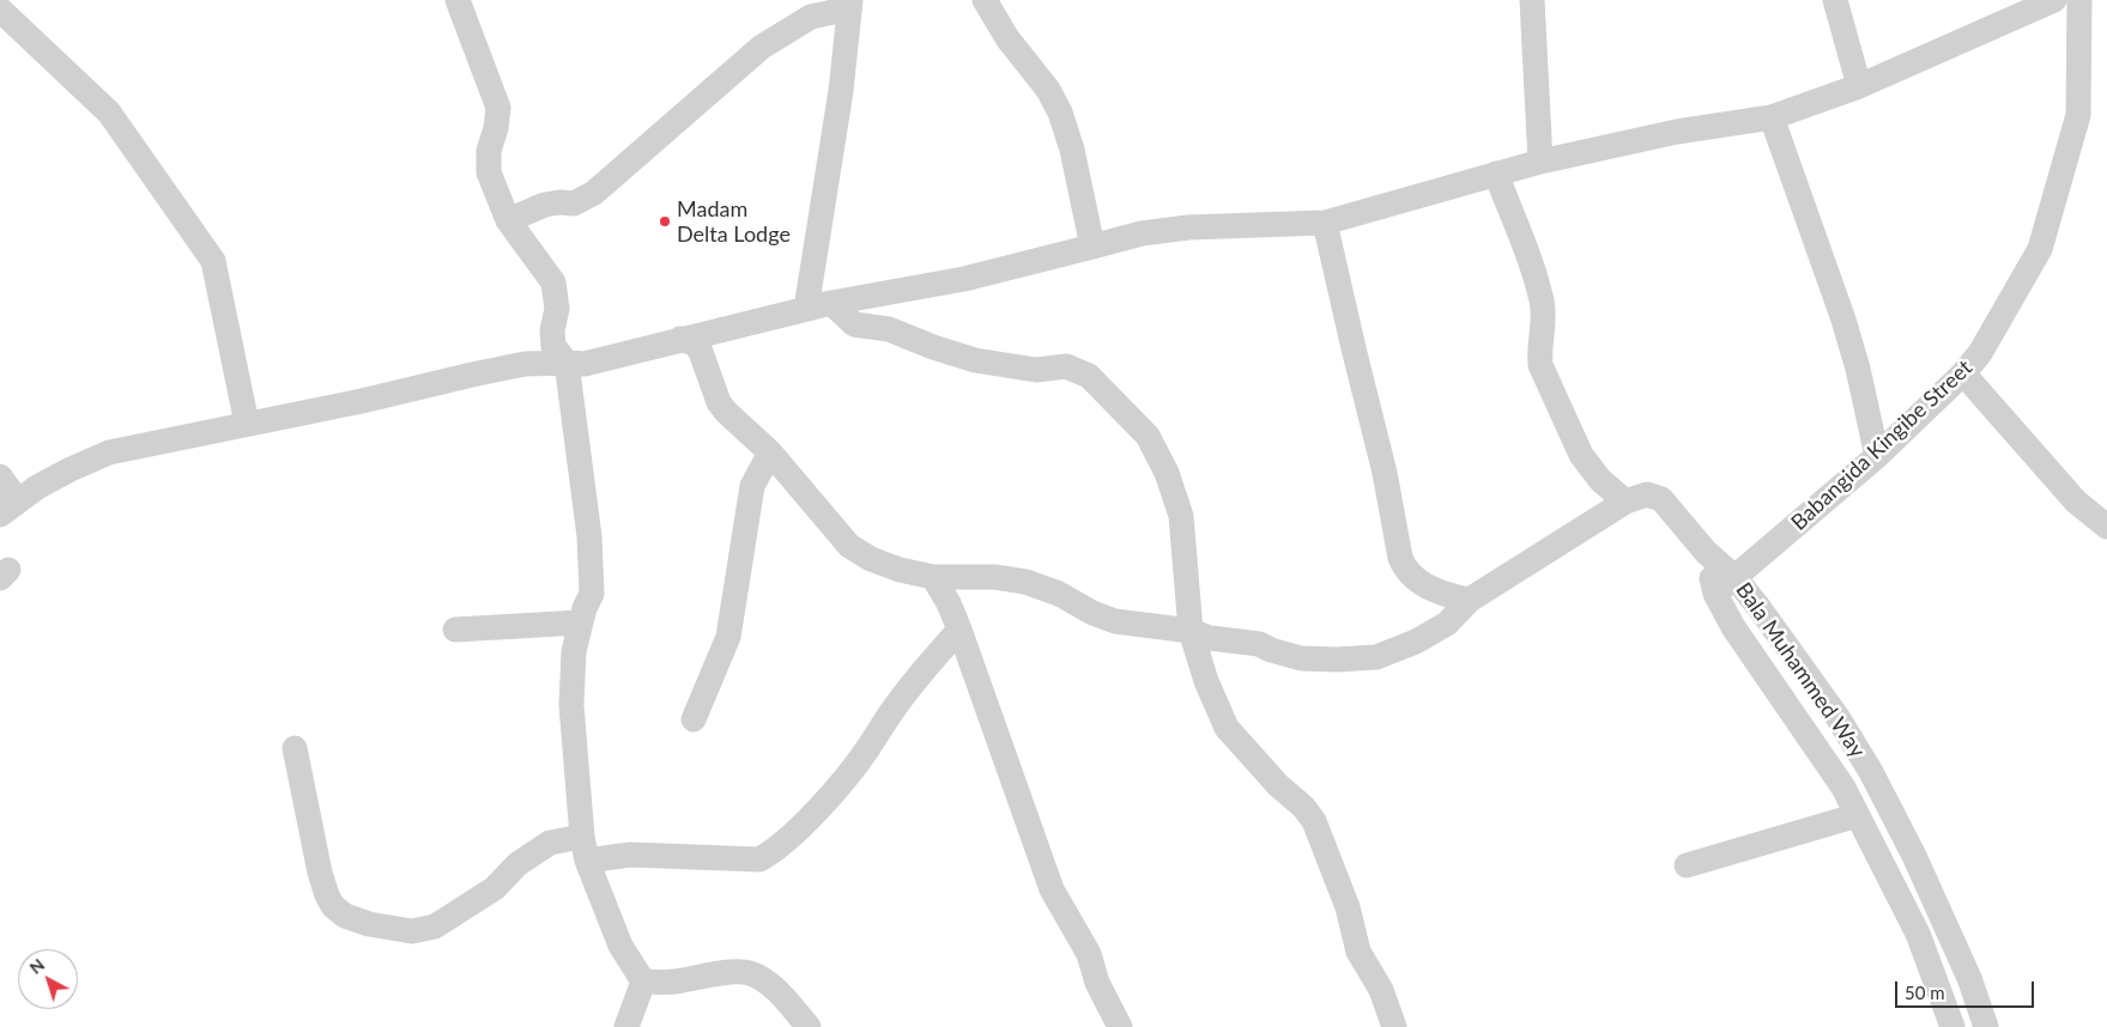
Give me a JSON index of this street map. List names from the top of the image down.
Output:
{
  "streets": {
    "street": ["Babangida Kingibe Street", "Bala Muhammed Way"]
  },
  "crossings": [
    ["Babangida Kingibe Street", "Bala Muhammed Way"]
  ],
  "places": ["Madam Delta Lodge"],
  "scale_bar": "50 m",
  "north": "top left"
}
